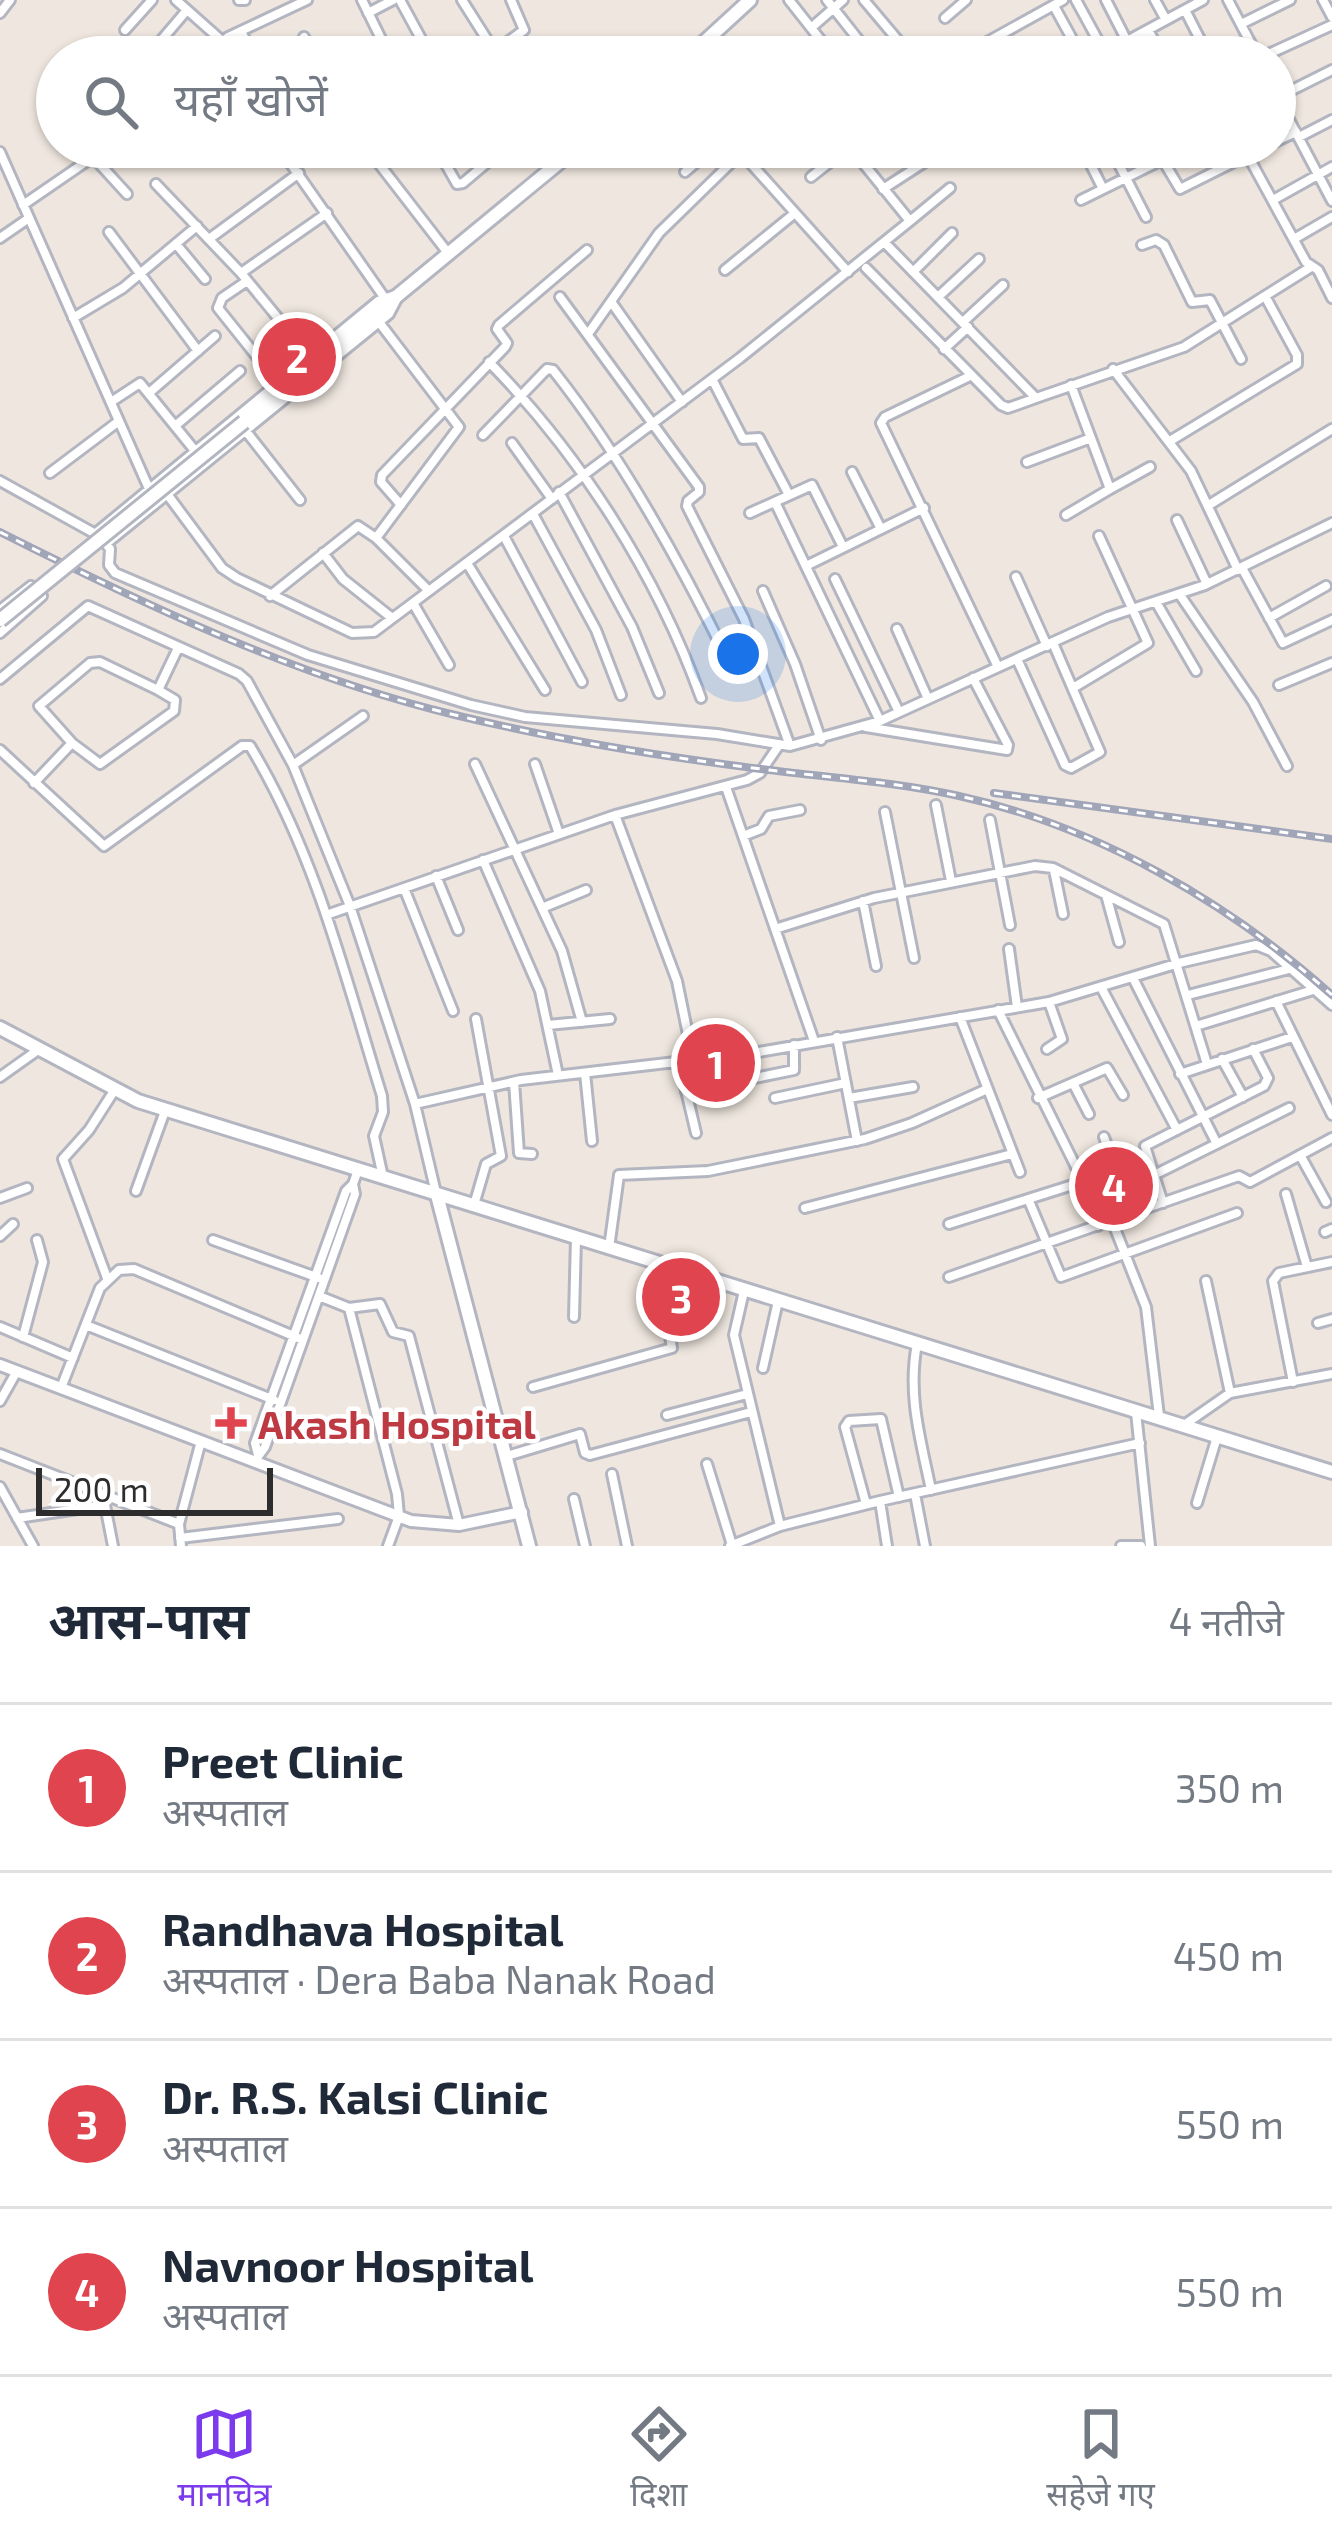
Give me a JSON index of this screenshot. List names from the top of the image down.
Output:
{
  "places": {
    "health": ["Akash Hospital"]
  },
  "scale_bar": "200 m",
  "page": {
    "search": "यहाँ खोजें",
    "pins": [
      "2",
      "1",
      "4",
      "3"
    ],
    "scale": "200 m",
    "heading": ["आस-पास", "4 नतीजे"],
    "list": [
      {
        "mark": "1",
        "name": "Preet Clinic",
        "note": "अस्पताल",
        "value": "350 m"
      },
      {
        "mark": "2",
        "name": "Randhava Hospital",
        "note": "अस्पताल · Dera Baba Nanak Road",
        "value": "450 m"
      },
      {
        "mark": "3",
        "name": "Dr. R.S. Kalsi Clinic",
        "note": "अस्पताल",
        "value": "550 m"
      },
      {
        "mark": "4",
        "name": "Navnoor Hospital",
        "note": "अस्पताल",
        "value": "550 m"
      }
    ],
    "nav": ["मानचित्र", "दिशा", "सहेजे गए"]
  }
}
